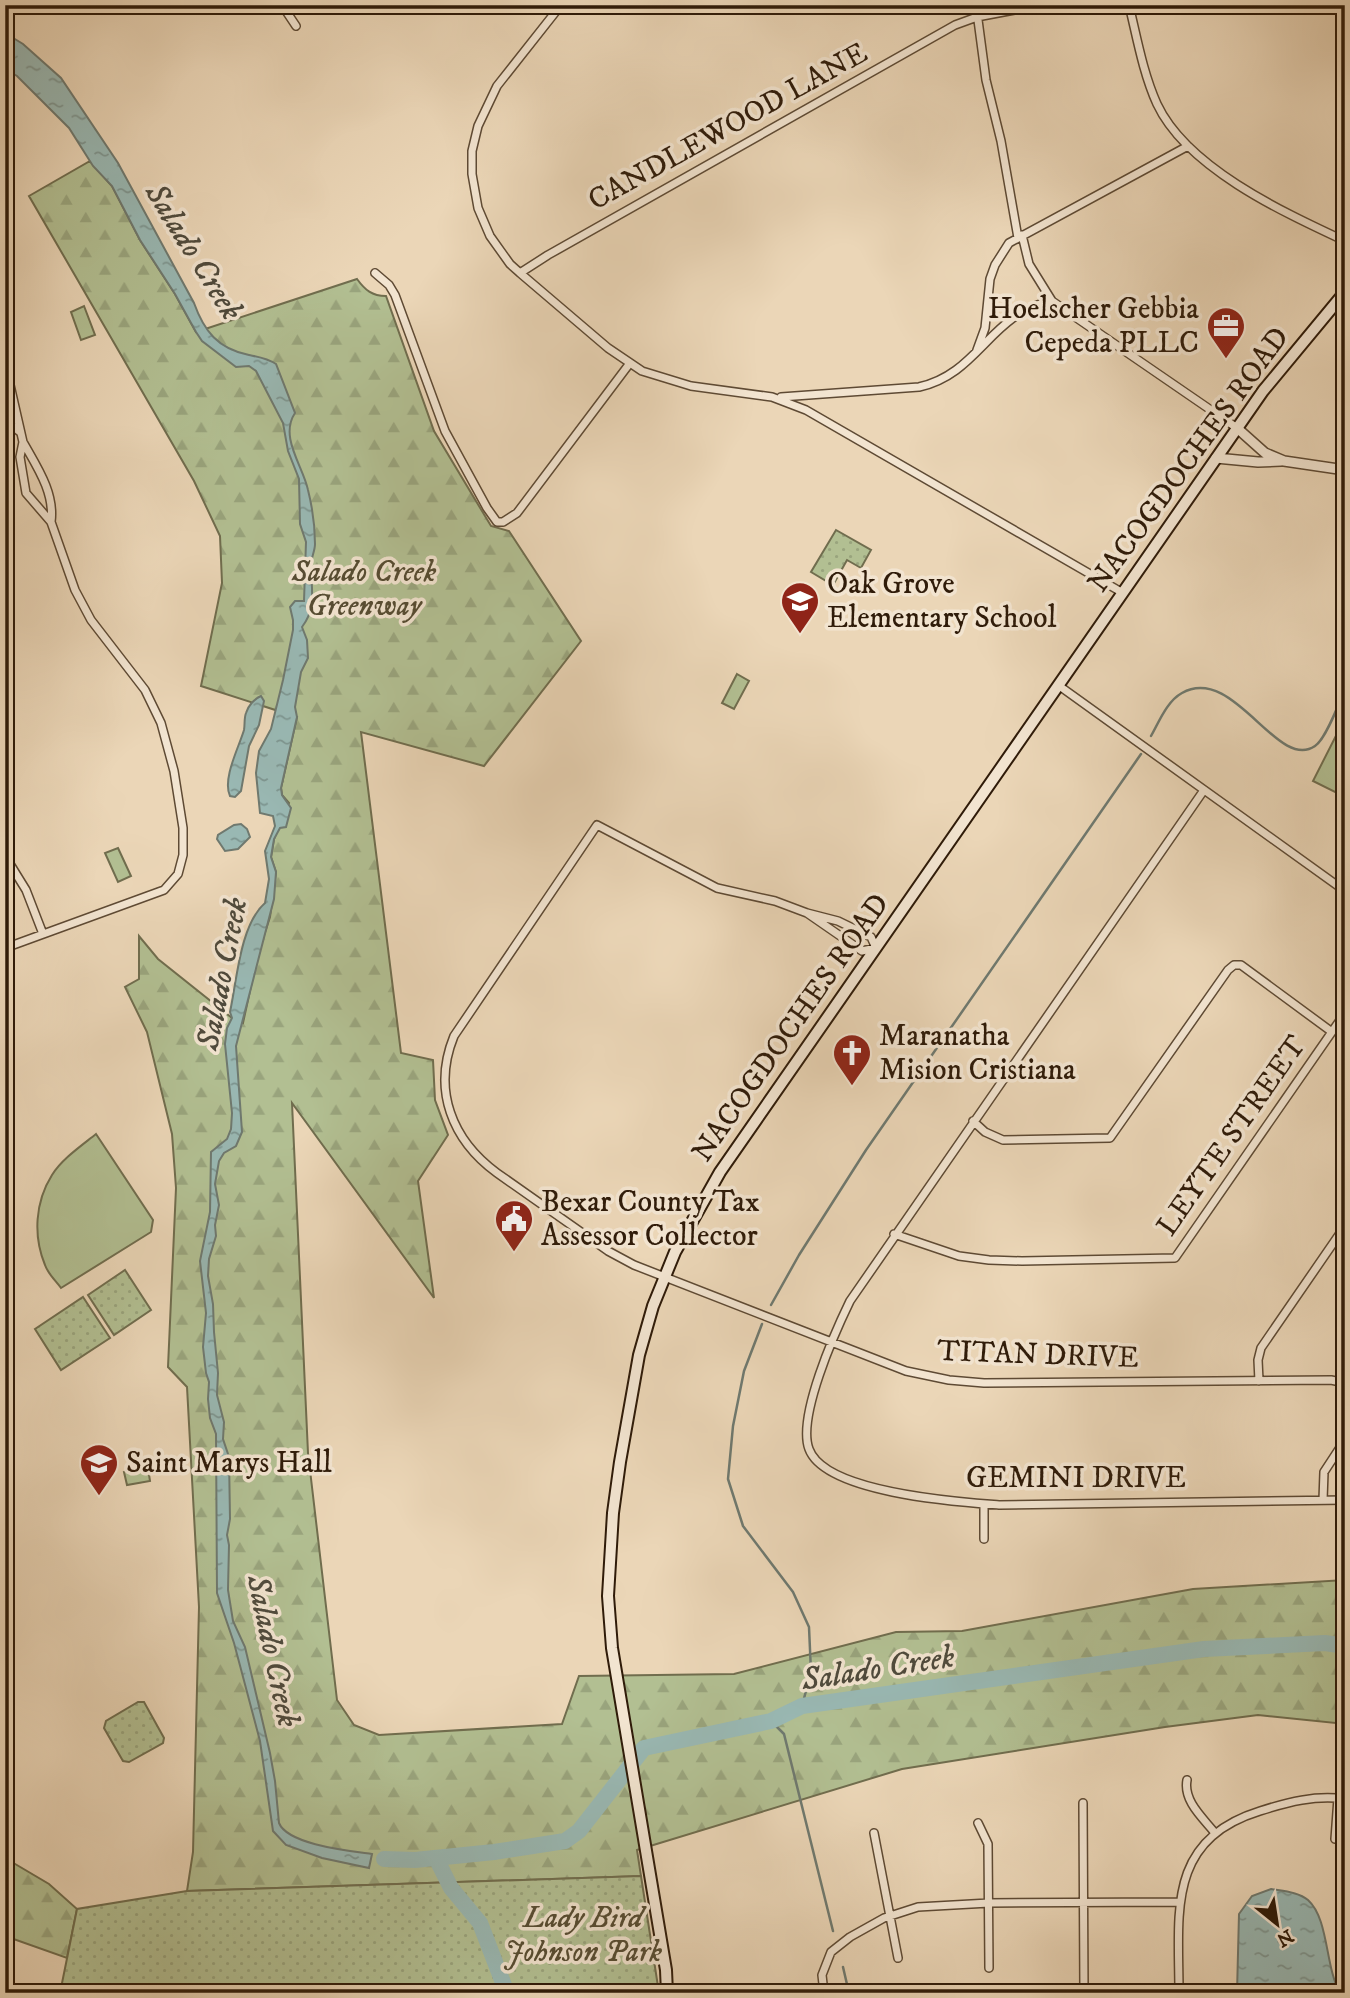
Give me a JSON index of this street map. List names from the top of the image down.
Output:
{
  "streets": {
    "main road": ["NACOGDOCHES ROAD"],
    "street": [
      "CANDLEWOOD LANE",
      "LEYTE STREET",
      "TITAN DRIVE",
      "GEMINI DRIVE"
    ]
  },
  "crossings": [
    ["NACOGDOCHES ROAD", "TITAN DRIVE"],
    ["TITAN DRIVE", "GEMINI DRIVE"]
  ],
  "water": ["Salado Creek"],
  "parks": ["Salado Creek Greenway", "Lady Bird Johnson Park"],
  "places": {
    "office": ["Hoelscher Gebbia Cepeda PLLC"],
    "school or university": ["Oak Grove Elementary School", "Saint Marys Hall"],
    "church": ["Maranatha Mision Cristiana"],
    "public building": ["Bexar County Tax Assessor Collector"]
  },
  "north": "bottom right"
}
